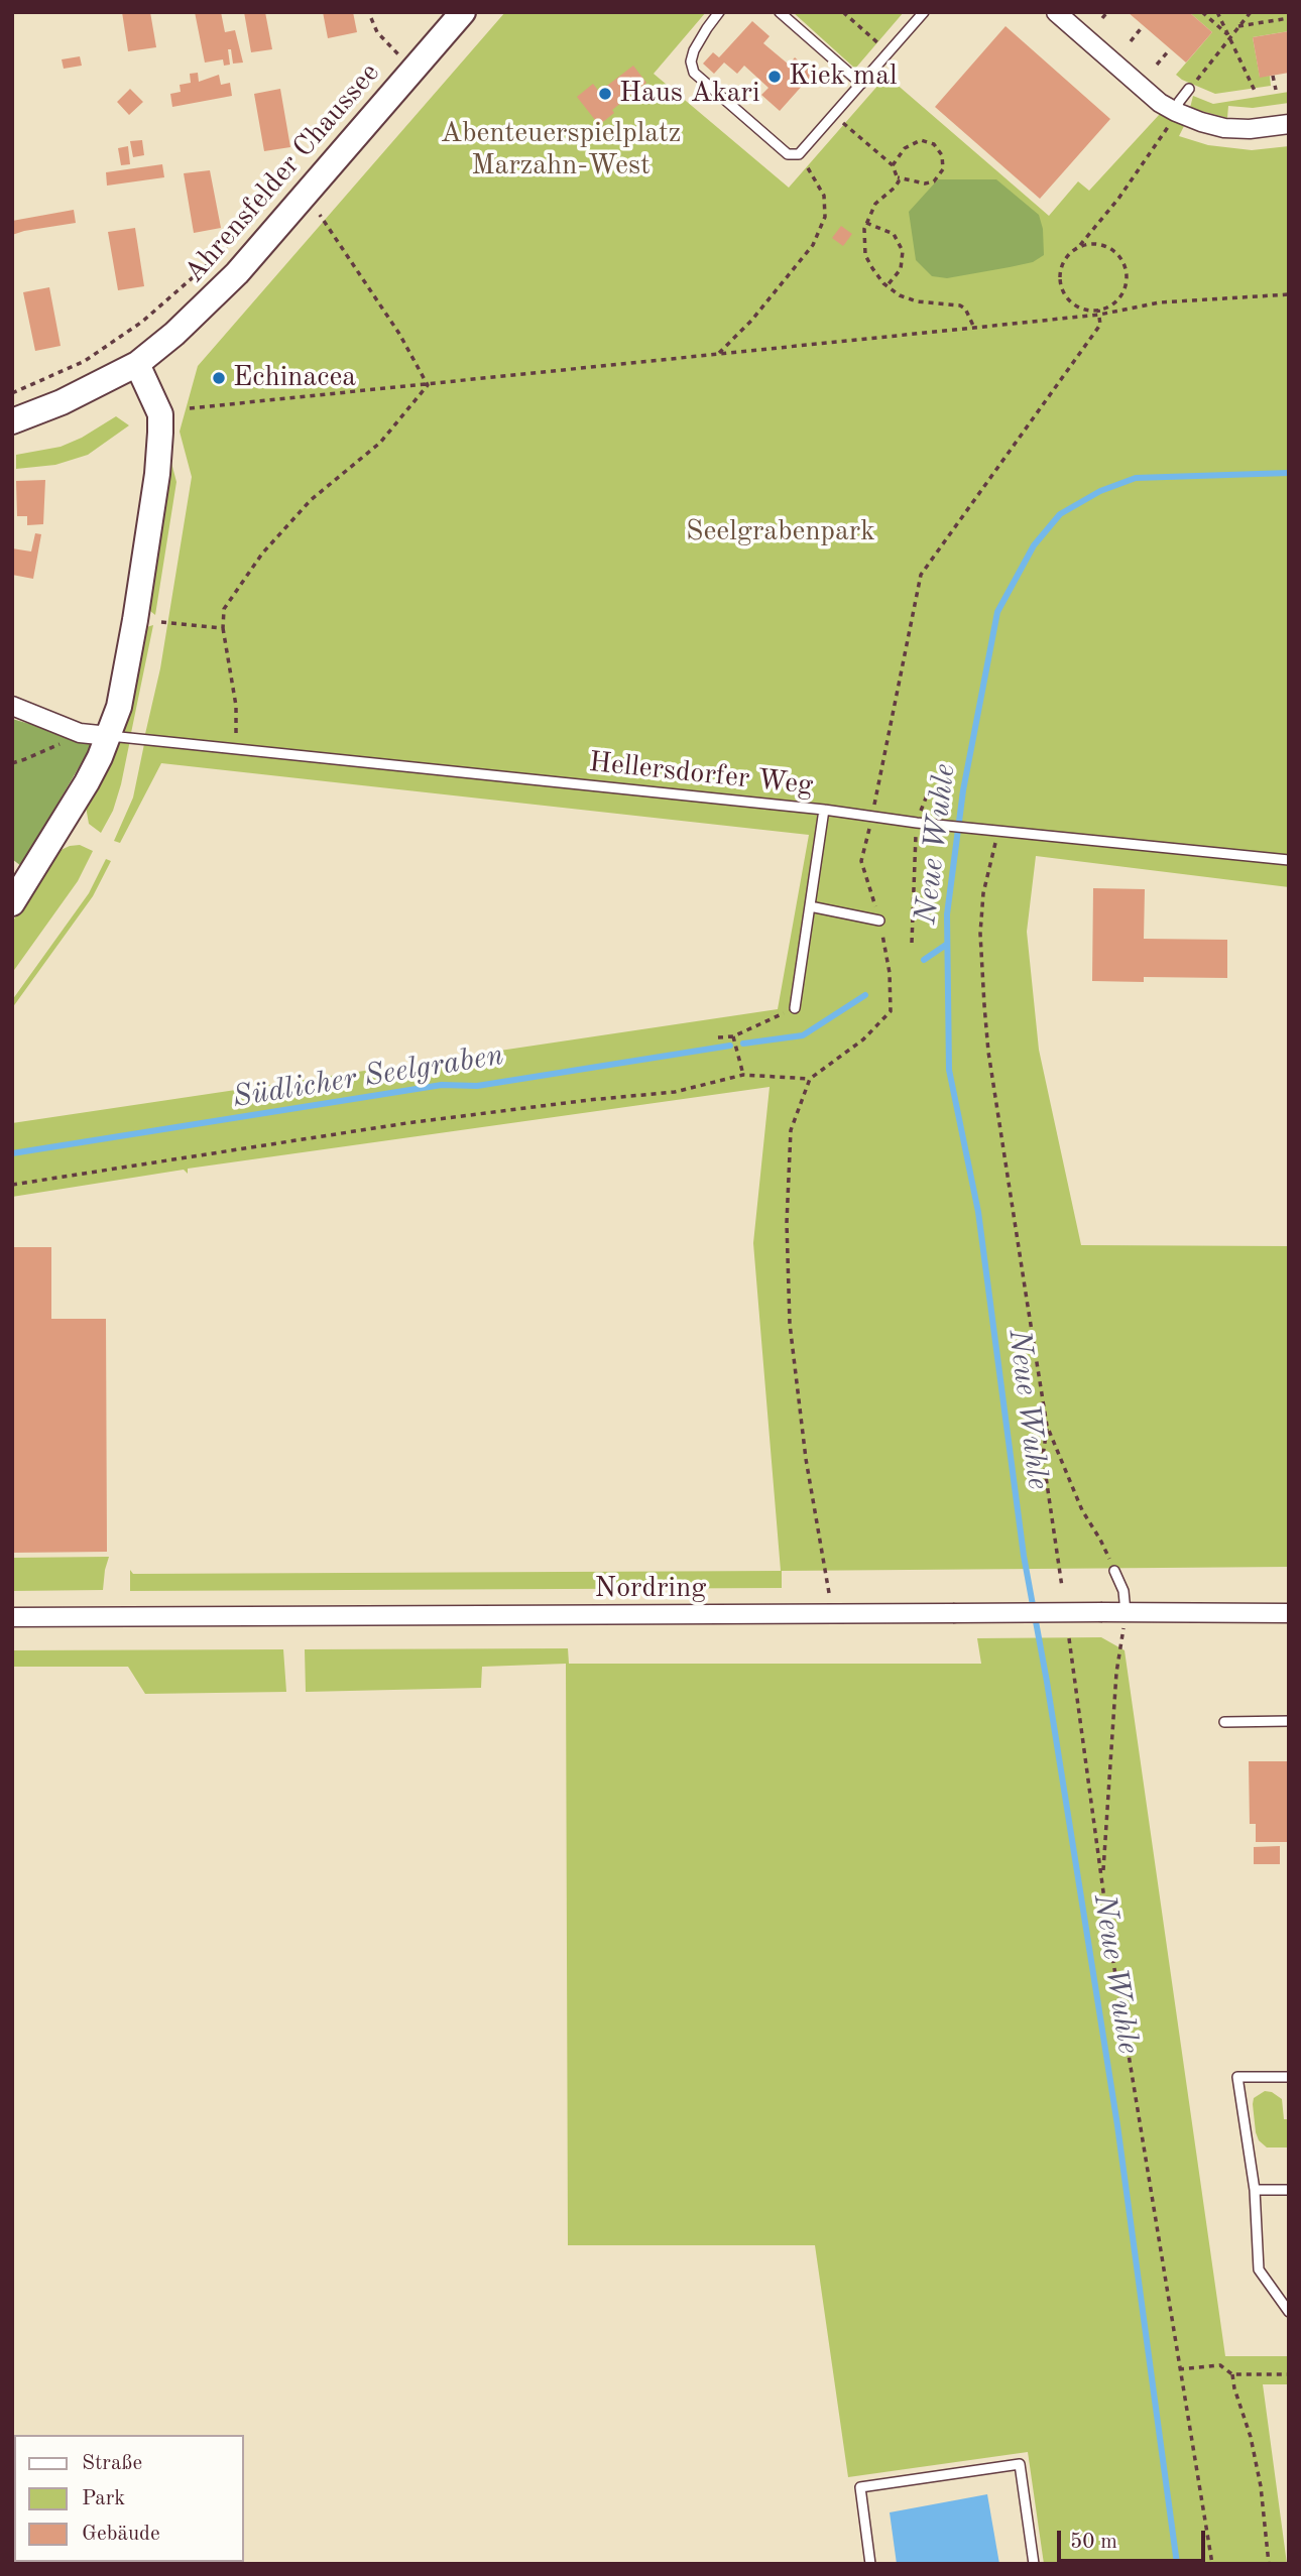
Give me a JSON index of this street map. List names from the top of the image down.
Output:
{
  "streets": {
    "main road": ["Ahrensfelder Chaussee"],
    "street": ["Nordring"],
    "lane": ["Hellersdorfer Weg"]
  },
  "water": ["Neue Wuhle", "Südlicher Seelgraben"],
  "parks": ["Abenteuerspielplatz Marzahn-West", "Seelgrabenpark"],
  "places": ["Kiek mal", "Haus Akari", "Echinacea"],
  "legend": ["Straße", "Park", "Gebäude"],
  "scale_bar": "50 m"
}
